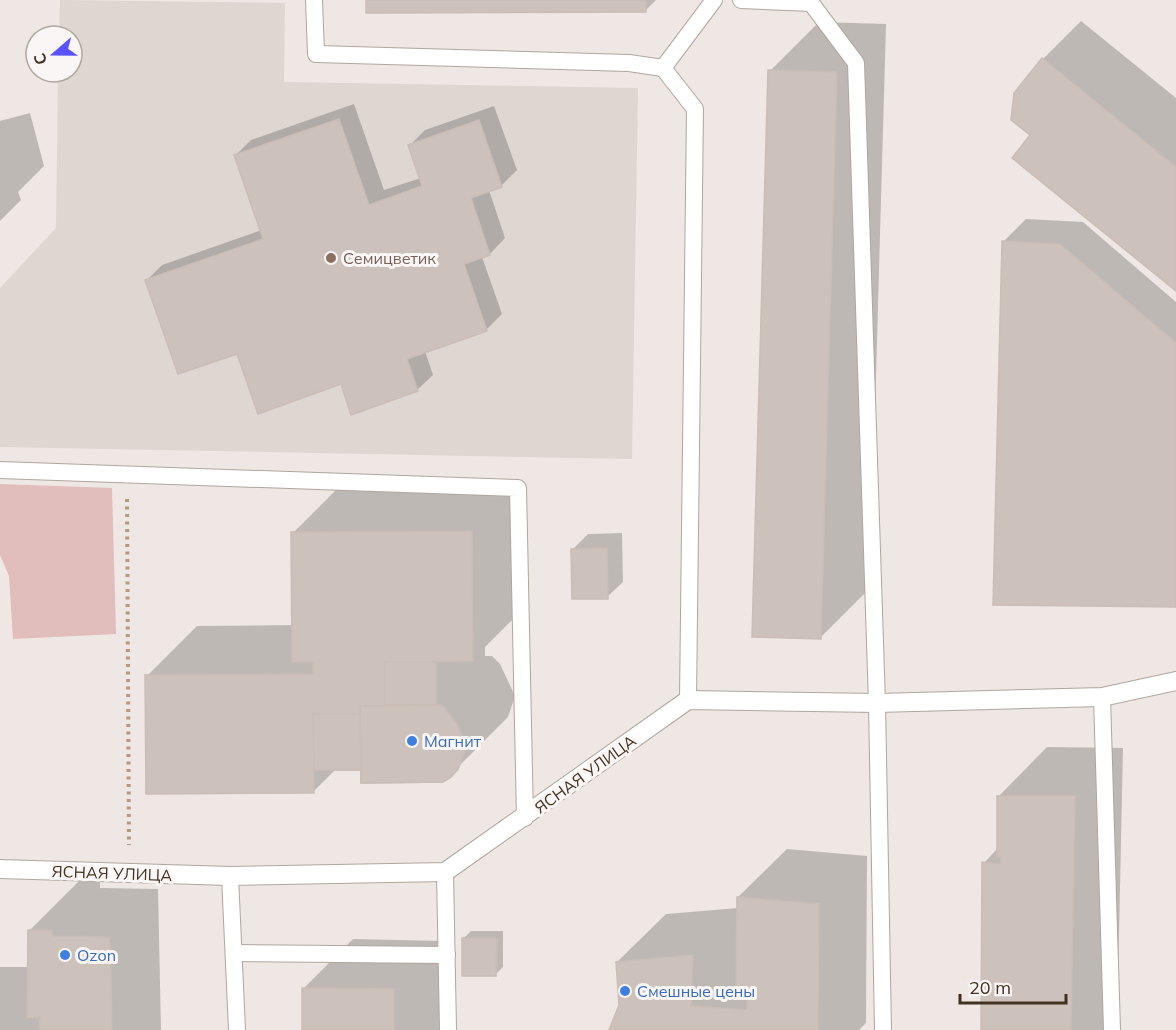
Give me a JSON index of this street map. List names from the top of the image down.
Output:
{
  "streets": {
    "street": ["ЯСНАЯ УЛИЦА"]
  },
  "places": [
    "Семицветик",
    "Магнит",
    "Ozon",
    "Смешные цены"
  ],
  "scale_bar": "20 m",
  "north": "left"
}
